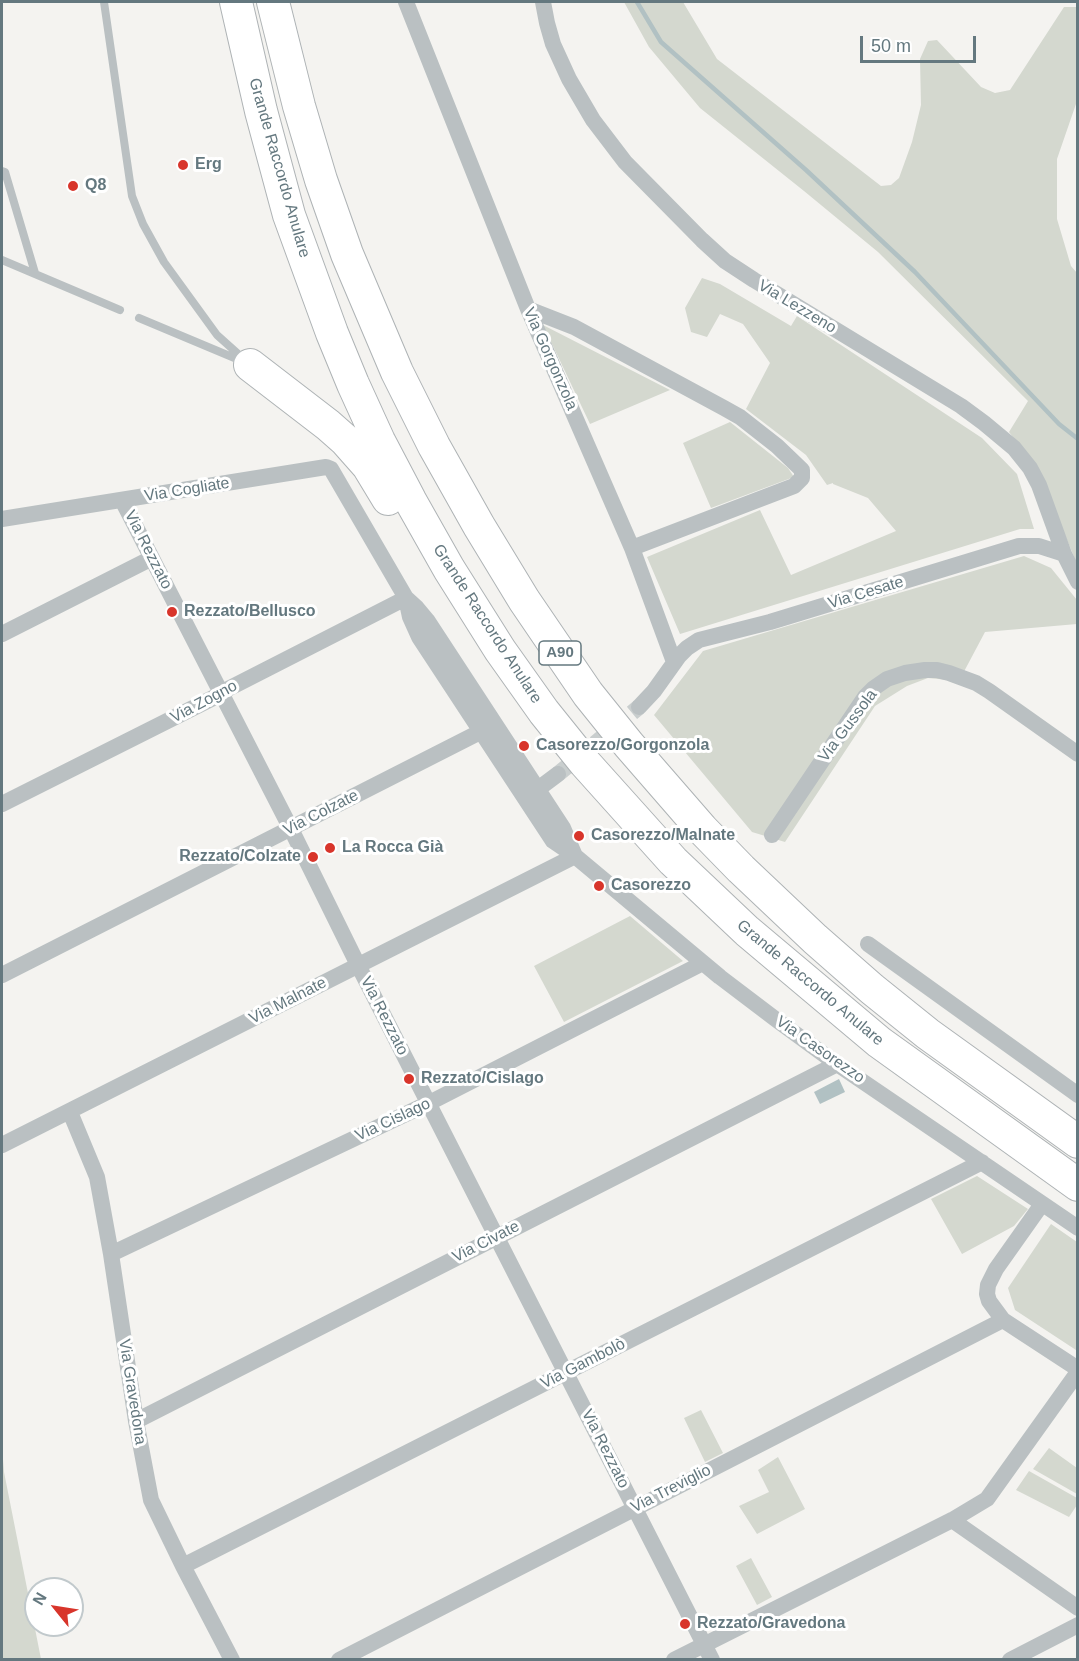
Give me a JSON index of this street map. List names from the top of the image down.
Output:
{
  "streets": {
    "highway": ["Grande Raccordo Anulare", "A90"],
    "street": [
      "Via Lezzeno",
      "Via Gorgonzola",
      "Via Cogliate",
      "Via Rezzato",
      "Via Cesate",
      "Via Zogno",
      "Via Gussola",
      "Via Colzate",
      "Via Malnate",
      "Via Casorezzo",
      "Via Cislago",
      "Via Civate",
      "Via Gambolò",
      "Via Gravedona",
      "Via Treviglio"
    ]
  },
  "crossings": [
    ["Via Lezzeno", "Via Cesate"],
    ["Via Gorgonzola", "Via Cesate"],
    ["Via Cogliate", "Via Rezzato"],
    ["Via Cogliate", "Via Casorezzo"],
    ["Via Rezzato", "Via Zogno"],
    ["Via Rezzato", "Via Colzate"],
    ["Via Rezzato", "Via Malnate"],
    ["Via Rezzato", "Via Cislago"],
    ["Via Rezzato", "Via Civate"],
    ["Via Rezzato", "Via Gambolò"],
    ["Via Rezzato", "Via Treviglio"],
    ["Via Zogno", "Via Casorezzo"],
    ["Via Colzate", "Via Casorezzo"],
    ["Via Malnate", "Via Casorezzo"],
    ["Via Malnate", "Via Gravedona"],
    ["Via Casorezzo", "Via Cislago"],
    ["Via Casorezzo", "Via Civate"],
    ["Via Casorezzo", "Via Gambolò"],
    ["Via Cislago", "Via Gravedona"],
    ["Via Civate", "Via Gravedona"],
    ["Via Gambolò", "Via Gravedona"]
  ],
  "places": [
    "Erg",
    "Q8",
    "Rezzato/Bellusco",
    "Casorezzo/Gorgonzola",
    "Casorezzo/Malnate",
    "La Rocca Già",
    "Rezzato/Colzate",
    "Casorezzo",
    "Rezzato/Cislago",
    "Rezzato/Gravedona"
  ],
  "scale_bar": "50 m",
  "north": "top left"
}
